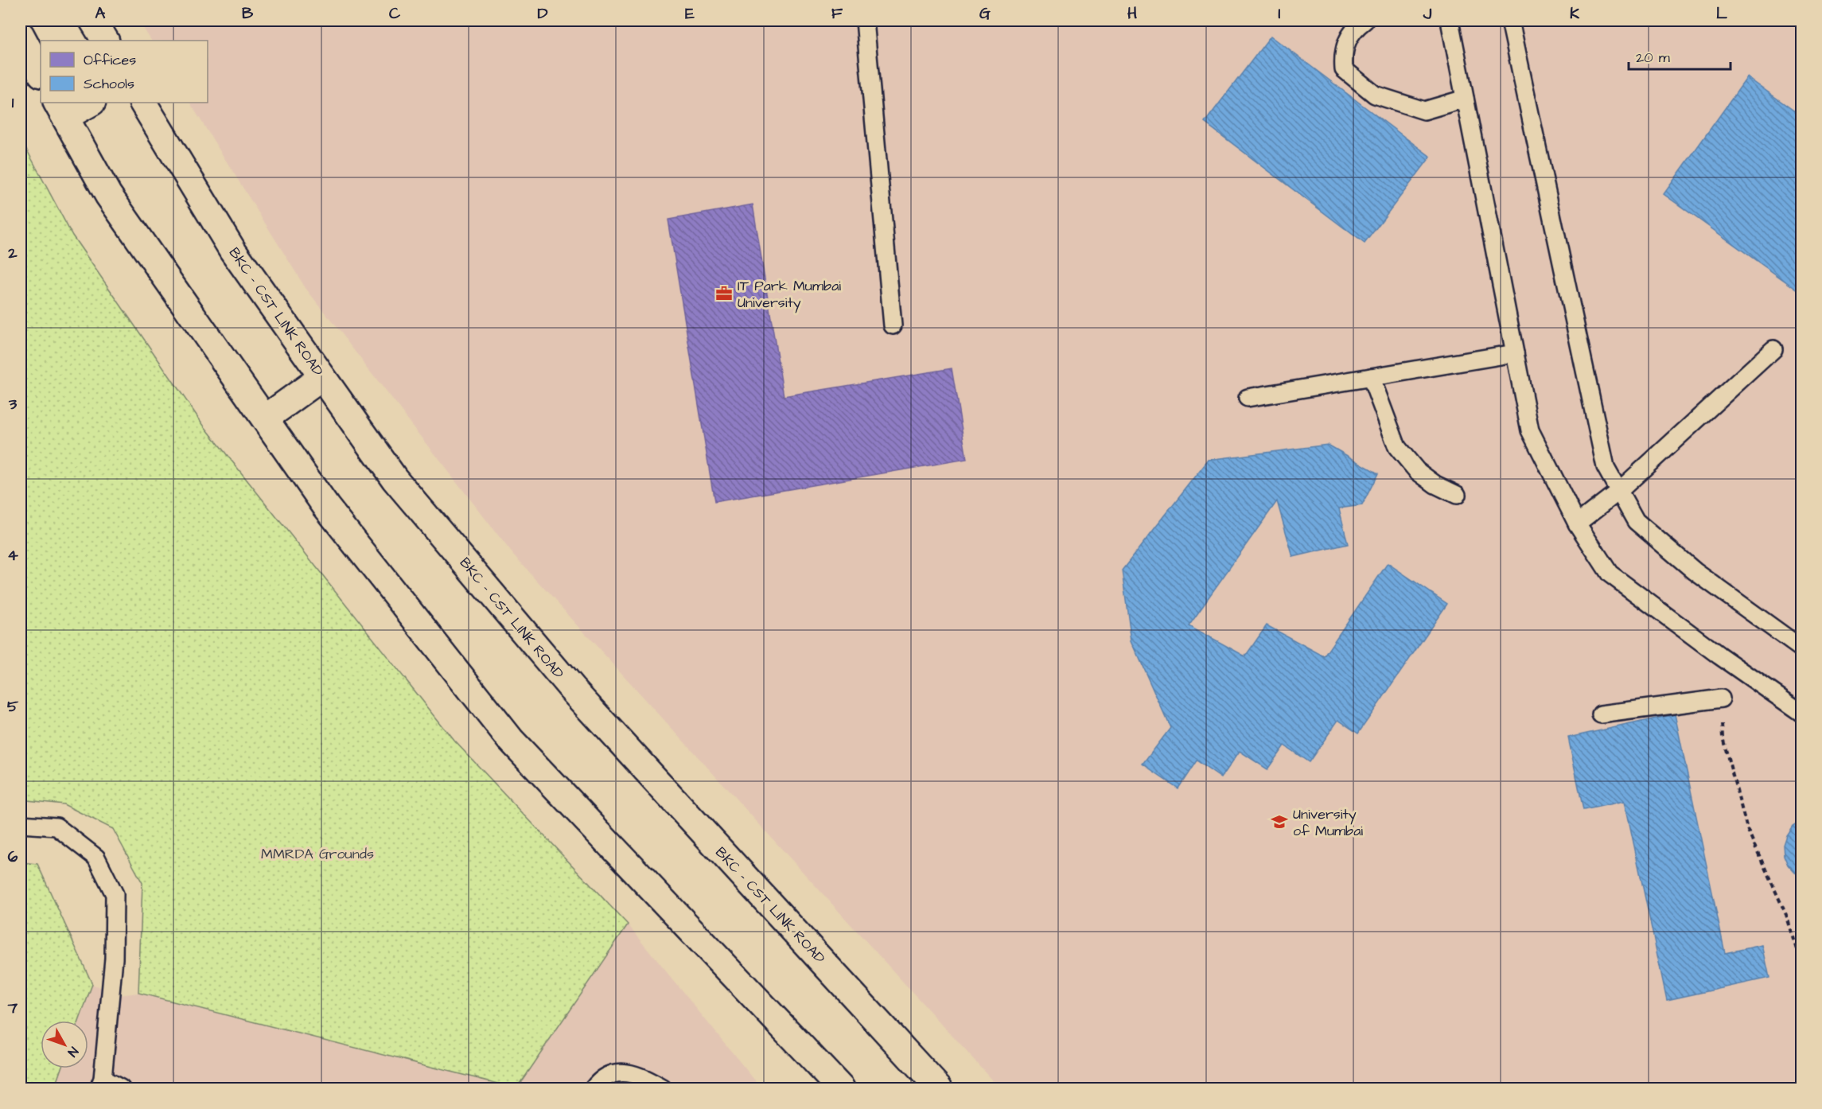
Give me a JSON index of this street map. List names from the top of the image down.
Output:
{
  "streets": {
    "street": ["BKC - CST LINK ROAD"]
  },
  "parks": ["MMRDA Grounds"],
  "places": {
    "office": ["IT Park Mumbai University"],
    "school or university": ["University of Mumbai"]
  },
  "legend": ["Offices", "Schools"],
  "scale_bar": "20 m",
  "north": "bottom right",
  "grid": {
    "columns": [
      "A",
      "B",
      "C",
      "D",
      "E",
      "F",
      "G",
      "H",
      "I",
      "J",
      "K",
      "L"
    ],
    "rows": [
      "1",
      "2",
      "3",
      "4",
      "5",
      "6",
      "7"
    ]
  }
}
